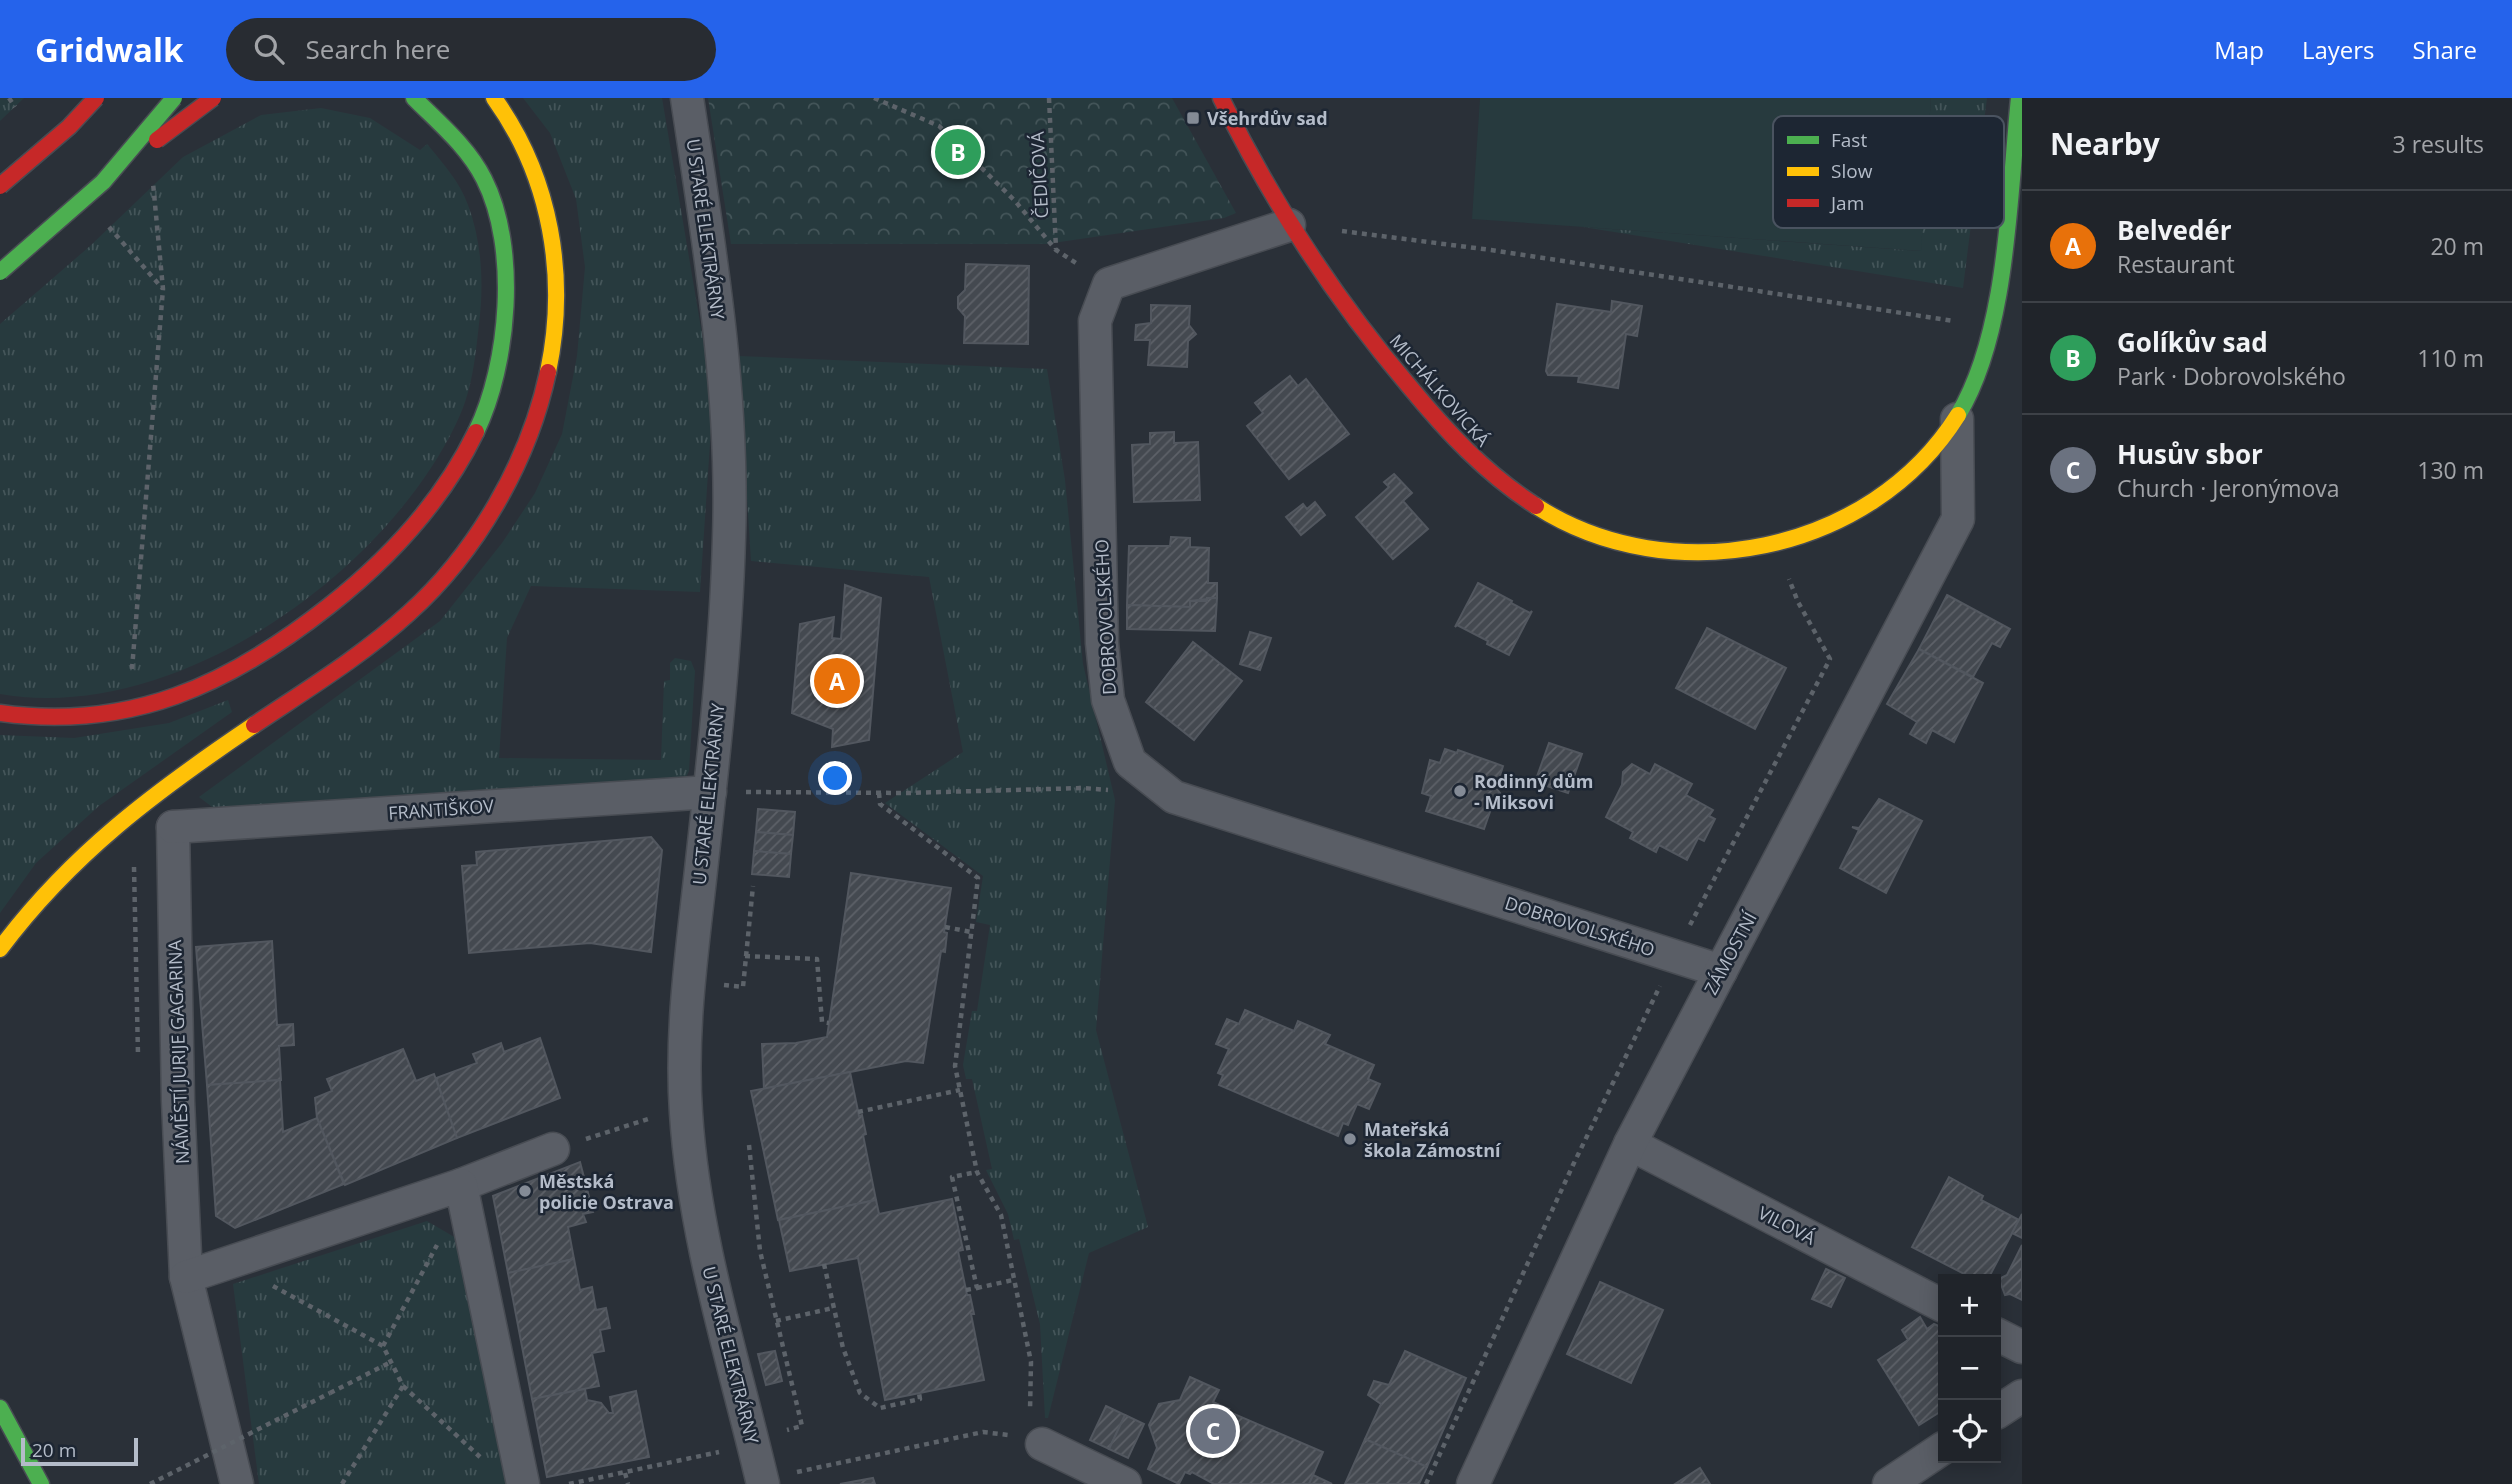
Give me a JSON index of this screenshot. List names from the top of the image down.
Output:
{
  "streets": {
    "main road": ["MICHÁLKOVICKÁ"],
    "street": [
      "U STARÉ ELEKTRÁRNY",
      "DOBROVOLSKÉHO",
      "FRANTIŠKOV",
      "ZÁMOSTNÍ",
      "NÁMĚSTÍ JURIJE GAGARINA",
      "VILOVÁ"
    ],
    "path": ["ČEDIČOVÁ"]
  },
  "crossings": [
    ["U STARÉ ELEKTRÁRNY", "FRANTIŠKOV"],
    ["MICHÁLKOVICKÁ", "DOBROVOLSKÉHO"],
    ["MICHÁLKOVICKÁ", "ZÁMOSTNÍ"],
    ["DOBROVOLSKÉHO", "ZÁMOSTNÍ"],
    ["FRANTIŠKOV", "NÁMĚSTÍ JURIJE GAGARINA"],
    ["ZÁMOSTNÍ", "VILOVÁ"]
  ],
  "places": {
    "transit": ["Všehrdův sad"],
    "other": ["Rodinný dům - Miksovi", "Mateřská škola Zámostní", "Městská policie Ostrava"]
  },
  "legend": ["Fast", "Slow", "Jam"],
  "scale_bar": "20 m",
  "page": {
    "header": "Gridwalk",
    "search": "Search here",
    "nav": ["Map", "Layers", "Share"],
    "heading": ["Nearby", "3 results"],
    "pins": ["B", "A", "C"],
    "list": [
      {
        "mark": "A",
        "name": "Belvedér",
        "note": "Restaurant",
        "value": "20 m"
      },
      {
        "mark": "B",
        "name": "Golíkův sad",
        "note": "Park · Dobrovolského",
        "value": "110 m"
      },
      {
        "mark": "C",
        "name": "Husův sbor",
        "note": "Church · Jeronýmova",
        "value": "130 m"
      }
    ],
    "map_buttons": ["+", "−"],
    "scale": "20 m"
  }
}
